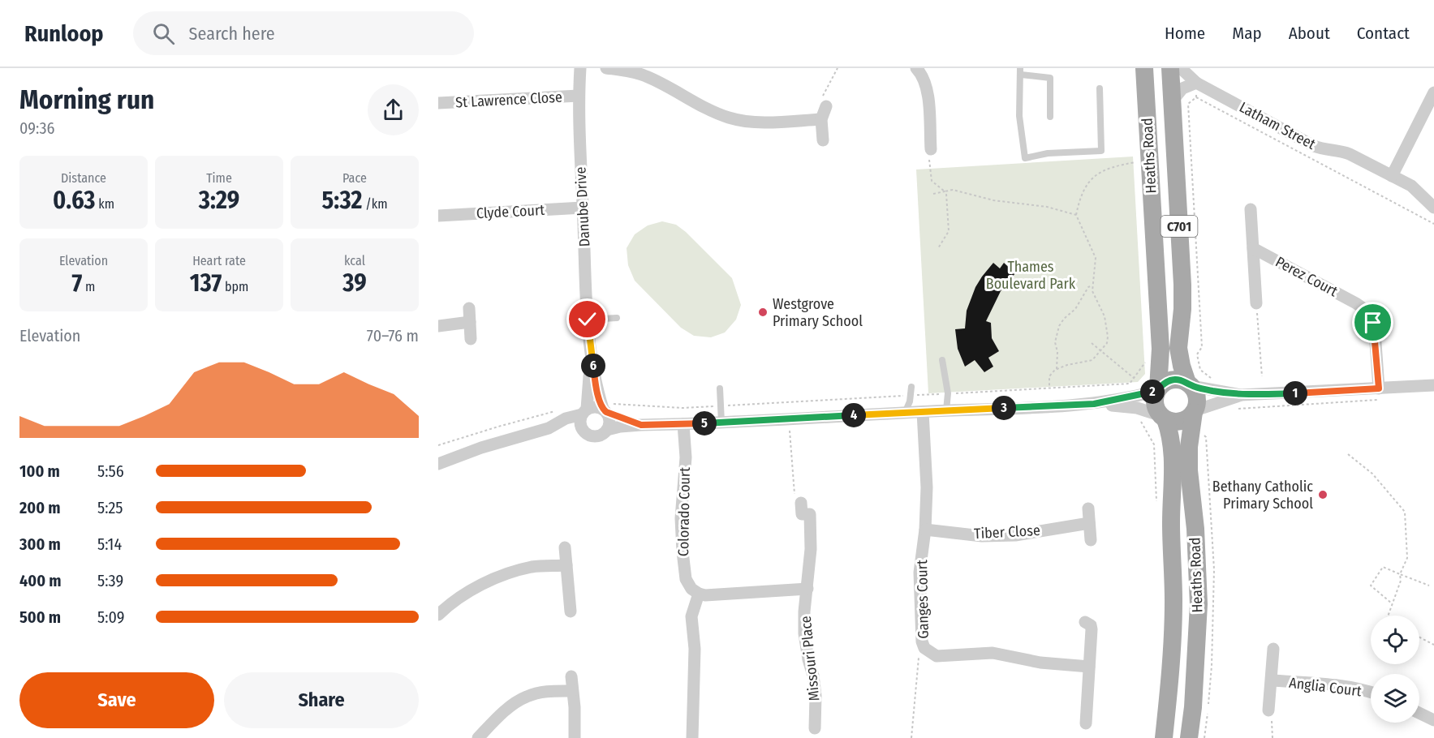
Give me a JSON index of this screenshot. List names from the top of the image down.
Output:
{
  "streets": {
    "main road": ["Heaths Road", "C701"],
    "street": [
      "St Lawrence Close",
      "Latham Street",
      "Danube Drive",
      "Clyde Court",
      "Perez Court",
      "Colorado Court",
      "Tiber Close",
      "Ganges Court",
      "Missouri Place",
      "Anglia Court"
    ]
  },
  "crossings": [
    ["St Lawrence Close", "Danube Drive"],
    ["Heaths Road", "C701"],
    ["Danube Drive", "Clyde Court"],
    ["Tiber Close", "Ganges Court"]
  ],
  "parks": ["Thames Boulevard Park"],
  "places": ["Westgrove Primary School", "Bethany Catholic Primary School"],
  "page": {
    "header": "Runloop",
    "search": "Search here",
    "nav": [
      "Home",
      "Map",
      "About",
      "Contact"
    ],
    "heading": ["Morning run", "09:36"],
    "stats": [
      ["Distance", "0.63 km"],
      ["Time", "3:29"],
      ["Pace", "5:32 /km"],
      ["Elevation", "7 m"],
      ["Heart rate", "137 bpm"],
      ["kcal", "39"]
    ],
    "chart": ["Elevation", "70–76 m"],
    "pins": [
      "6",
      "2",
      "1",
      "3",
      "4",
      "5"
    ],
    "list": [
      {
        "name": "100 m",
        "note": "5:56"
      },
      {
        "name": "200 m",
        "note": "5:25"
      },
      {
        "name": "300 m",
        "note": "5:14"
      },
      {
        "name": "400 m",
        "note": "5:39"
      },
      {
        "name": "500 m",
        "note": "5:09"
      }
    ],
    "buttons": ["Save", "Share"]
  }
}
